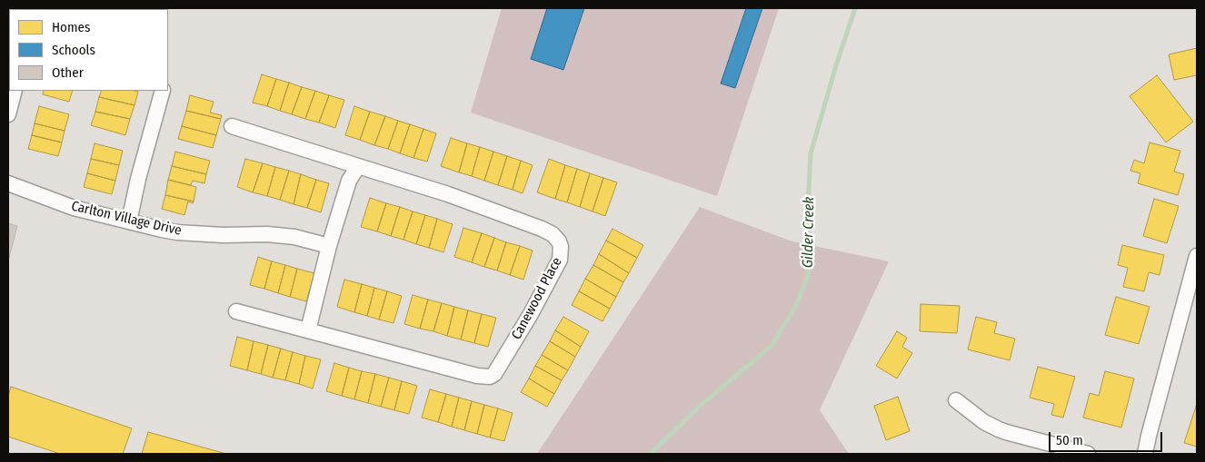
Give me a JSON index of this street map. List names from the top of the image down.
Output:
{
  "streets": {
    "street": ["Carlton Village Drive", "Canewood Place"]
  },
  "water": ["Gilder Creek"],
  "legend": ["Homes", "Schools", "Other"],
  "scale_bar": "50 m"
}
